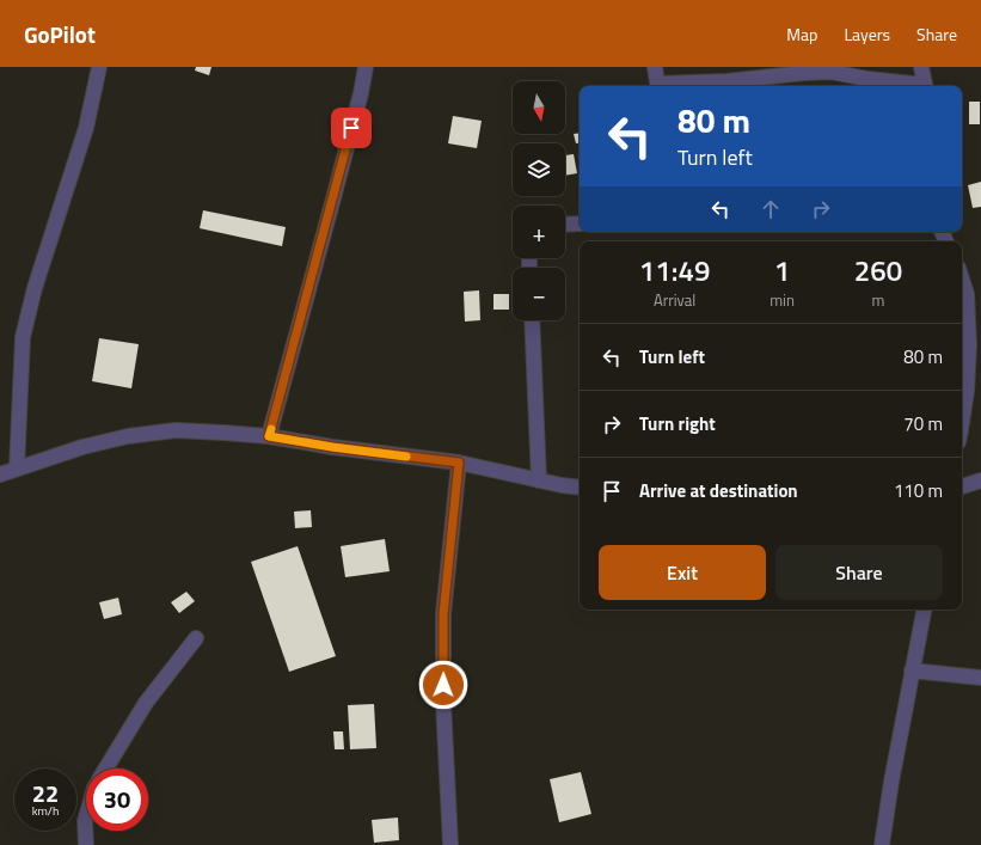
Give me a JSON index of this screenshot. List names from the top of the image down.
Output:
{
  "north": "bottom",
  "page": {
    "header": "GoPilot",
    "nav": ["Map", "Layers", "Share"],
    "map_buttons": ["+", "−"],
    "turn": ["80 m", "Turn left"],
    "eta": [
      "11:49",
      "Arrival",
      "1",
      "min",
      "260",
      "m"
    ],
    "list": [
      {
        "name": "Turn left",
        "value": "80 m"
      },
      {
        "name": "Turn right",
        "value": "70 m"
      },
      {
        "name": "Arrive at destination",
        "value": "110 m"
      }
    ],
    "buttons": ["Exit", "Share"],
    "speed": "22 km/h",
    "limit": "30"
  }
}
